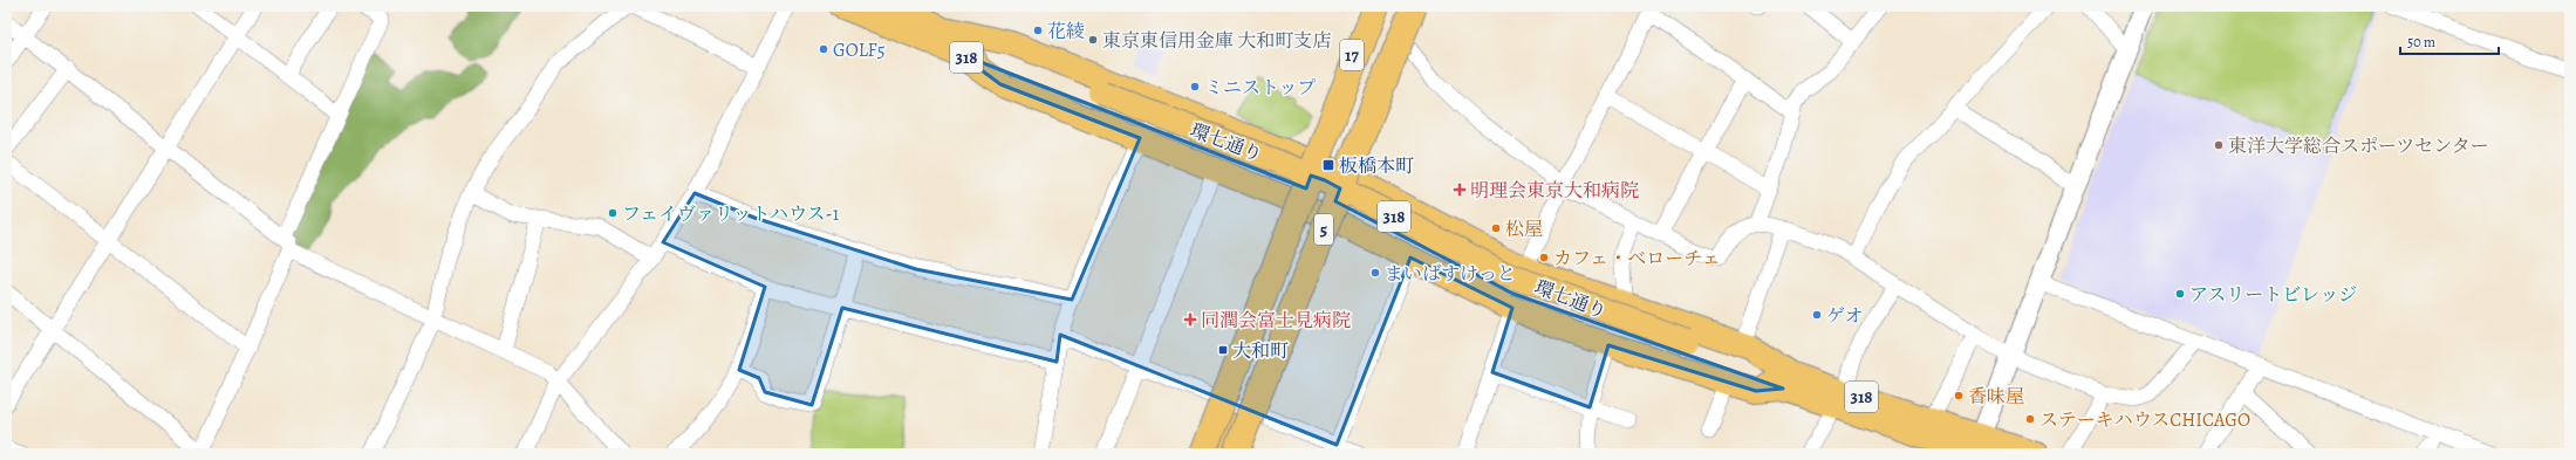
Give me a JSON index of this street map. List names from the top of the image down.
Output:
{
  "streets": {
    "highway": ["17", "5"],
    "main road": ["318", "環七通り"]
  },
  "places": {
    "other": [
      "花綾",
      "東京東信用金庫 大和町支店",
      "GOLF5",
      "ミニストップ",
      "東洋大学総合スポーツセンター",
      "フェイヴァリットハウス-1",
      "松屋",
      "カフェ・ベローチェ",
      "まいばすけっと",
      "アスリートビレッジ",
      "ゲオ",
      "香味屋",
      "ステーキハウスCHICAGO"
    ],
    "transit": ["板橋本町", "大和町"],
    "health": ["明理会東京大和病院", "同潤会富士見病院"]
  },
  "scale_bar": "50 m"
}
